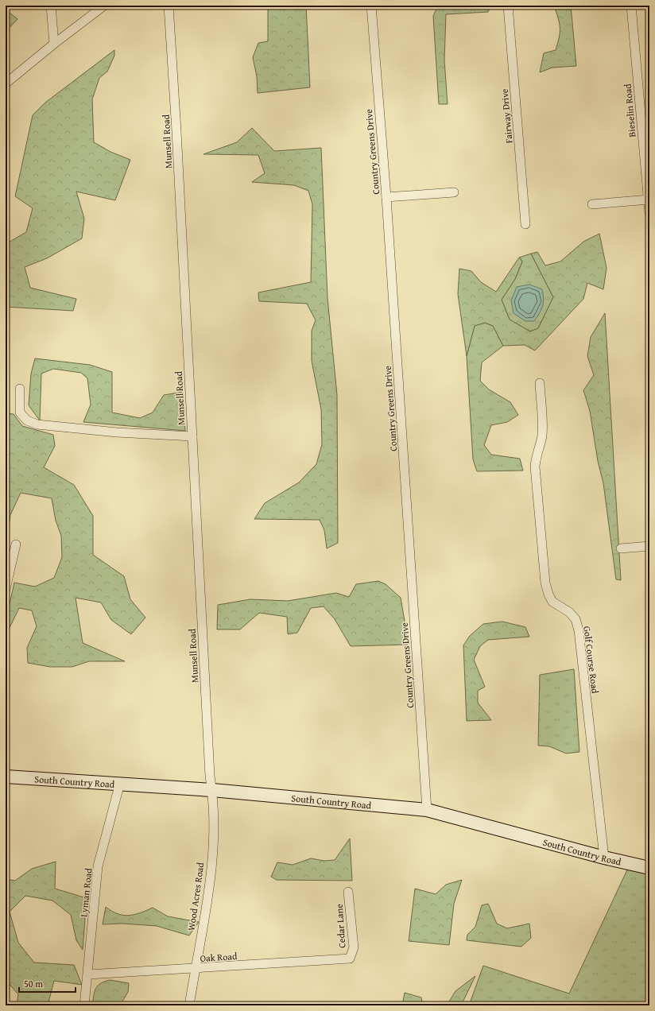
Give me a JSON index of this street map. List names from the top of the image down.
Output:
{
  "streets": {
    "main road": ["South Country Road"],
    "street": [
      "Bieselin Road",
      "Fairway Drive",
      "Munsell Road",
      "Country Greens Drive",
      "Golf Course Road",
      "Lyman Road",
      "Wood Acres Road",
      "Cedar Lane",
      "Oak Road"
    ]
  },
  "crossings": [
    ["Munsell Road", "South Country Road"],
    ["Munsell Road", "Wood Acres Road"],
    ["Country Greens Drive", "South Country Road"],
    ["Golf Course Road", "South Country Road"],
    ["South Country Road", "Lyman Road"],
    ["South Country Road", "Wood Acres Road"],
    ["Lyman Road", "Oak Road"],
    ["Wood Acres Road", "Oak Road"],
    ["Cedar Lane", "Oak Road"]
  ],
  "scale_bar": "50 m"
}
